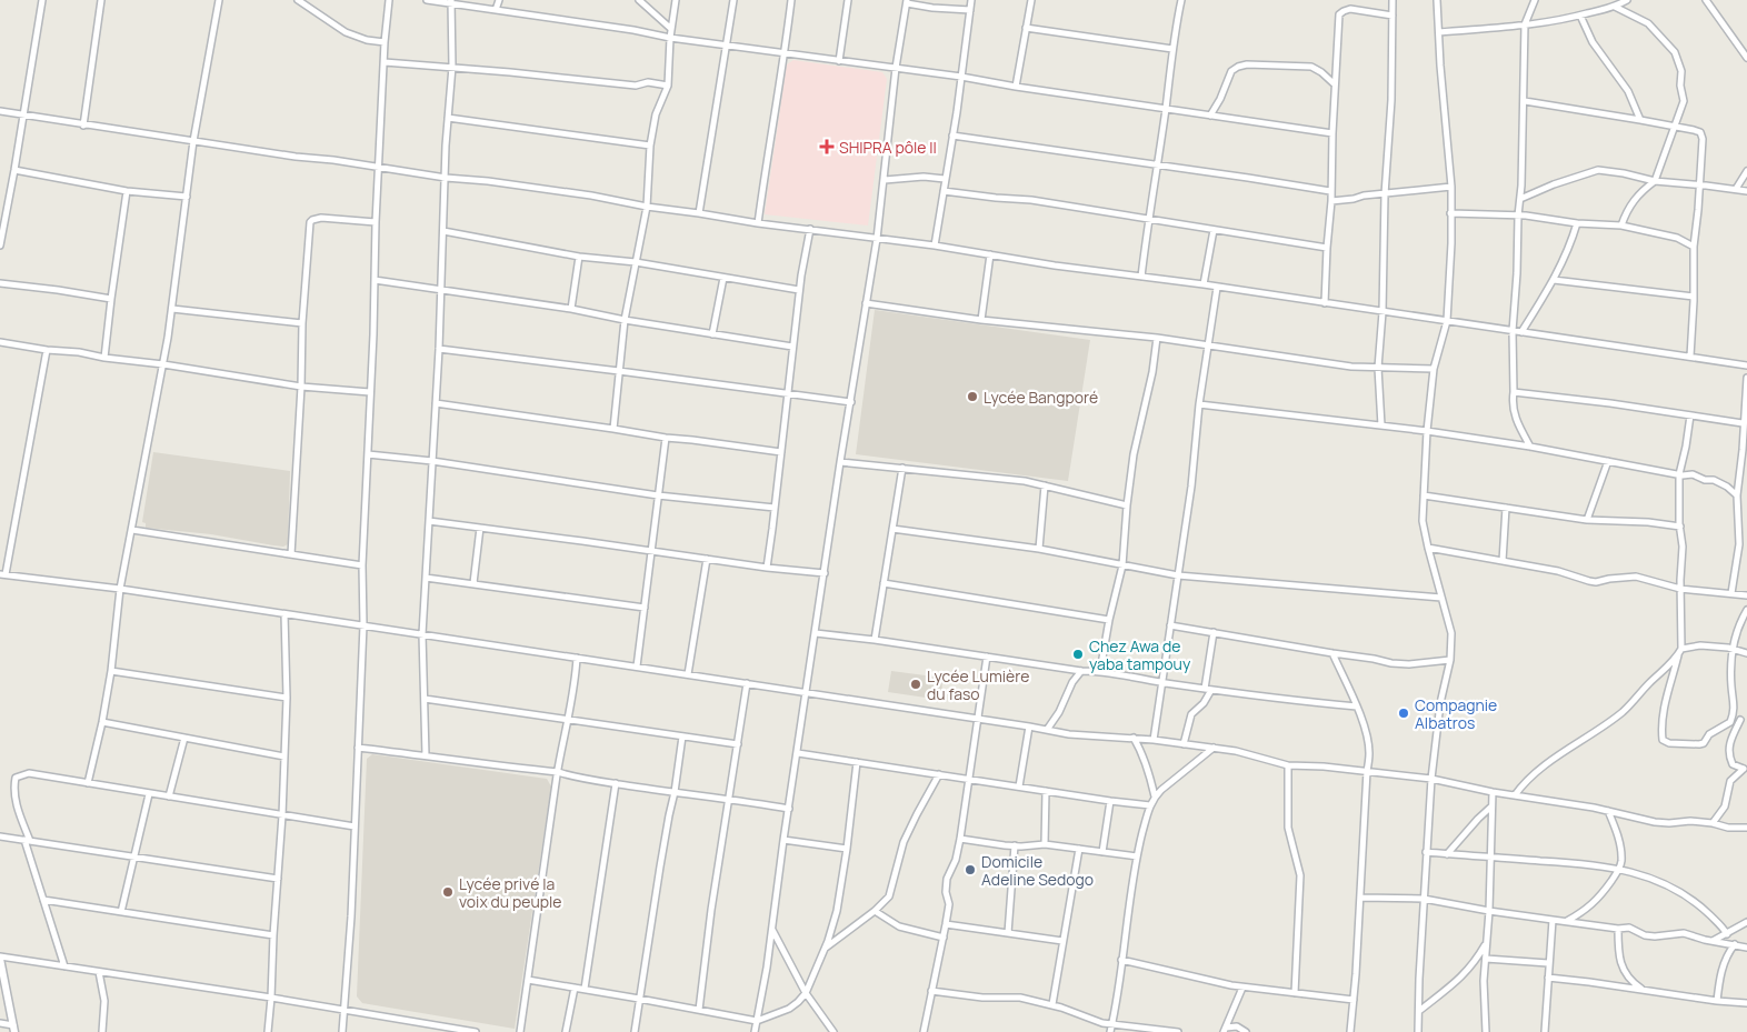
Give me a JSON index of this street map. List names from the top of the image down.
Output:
{
  "places": {
    "health": ["SHIPRA pôle II"],
    "other": [
      "Lycée Bangporé",
      "Chez Awa de yaba tampouy",
      "Lycée Lumière du faso",
      "Compagnie Albatros",
      "Domicile Adeline Sedogo",
      "Lycée privé la voix du peuple"
    ]
  }
}
